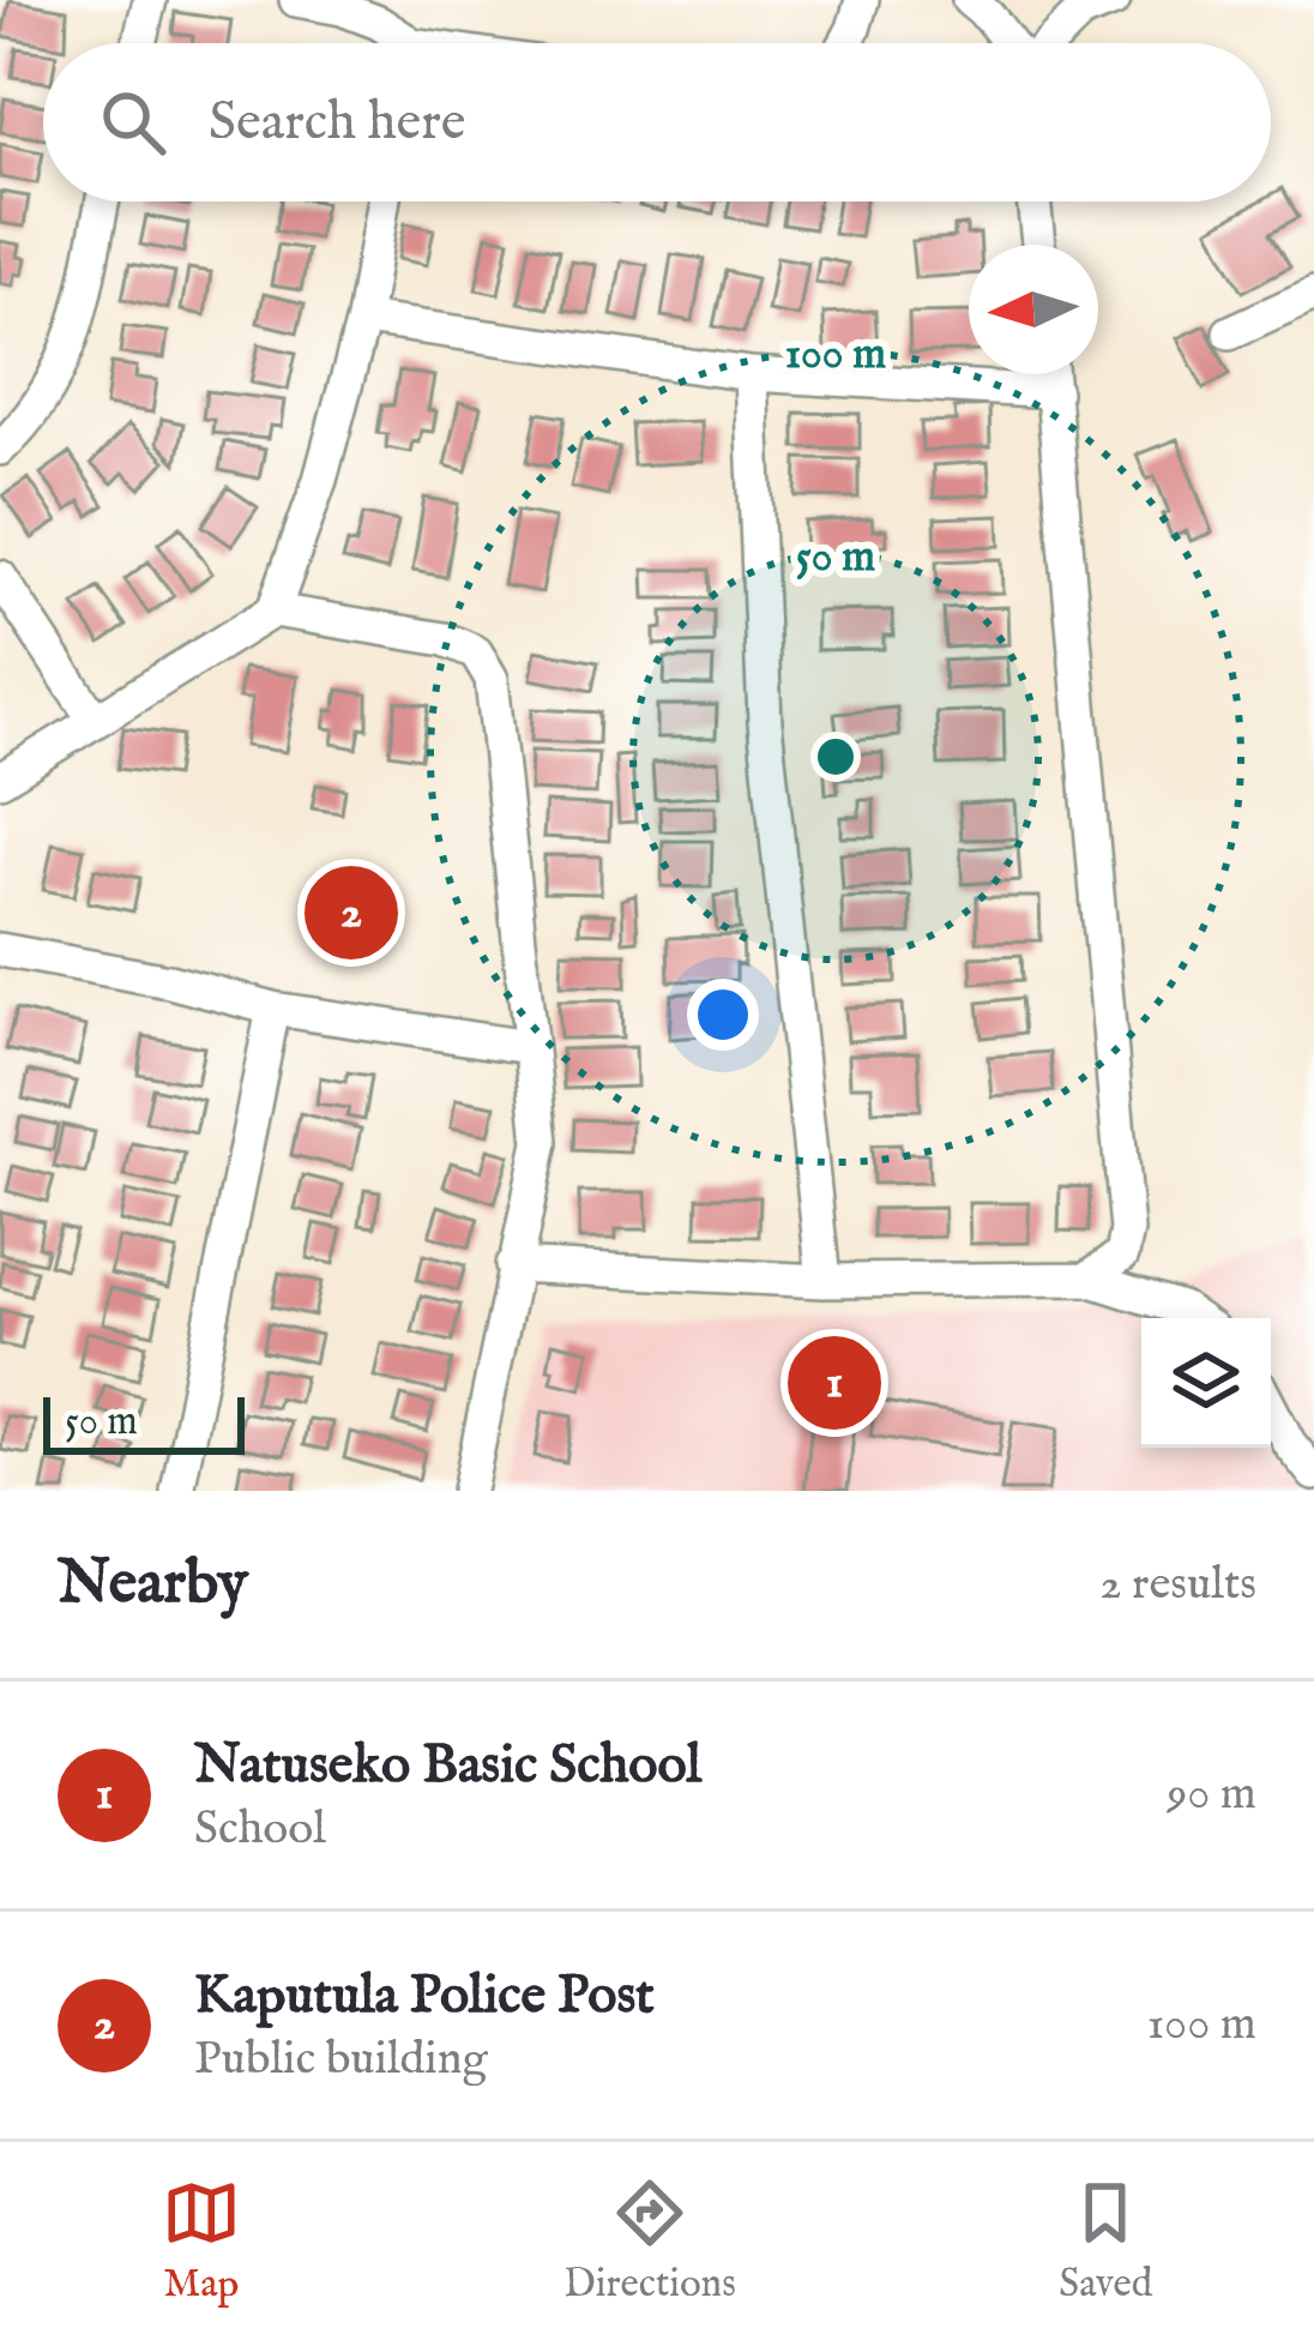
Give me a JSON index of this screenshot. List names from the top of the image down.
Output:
{
  "scale_bar": "50 m",
  "north": "left",
  "page": {
    "search": "Search here",
    "pins": ["2", "1"],
    "scale": "50 m",
    "heading": ["Nearby", "2 results"],
    "list": [
      {
        "mark": "1",
        "name": "Natuseko Basic School",
        "note": "School",
        "value": "90 m"
      },
      {
        "mark": "2",
        "name": "Kaputula Police Post",
        "note": "Public building",
        "value": "100 m"
      }
    ],
    "nav": ["Map", "Directions", "Saved"]
  },
  "rings": ["100 m", "50 m"]
}
